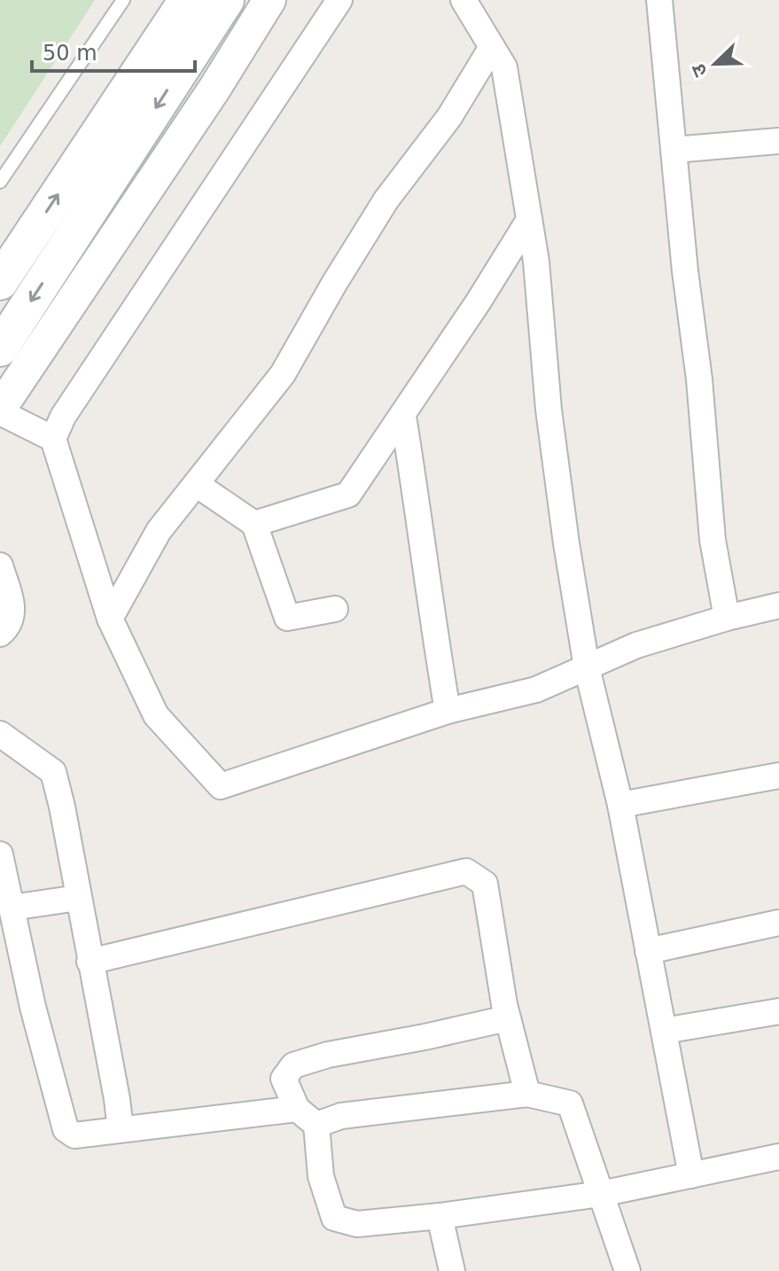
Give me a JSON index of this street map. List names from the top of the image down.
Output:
{
  "scale_bar": "50 m",
  "north": "bottom left"
}
